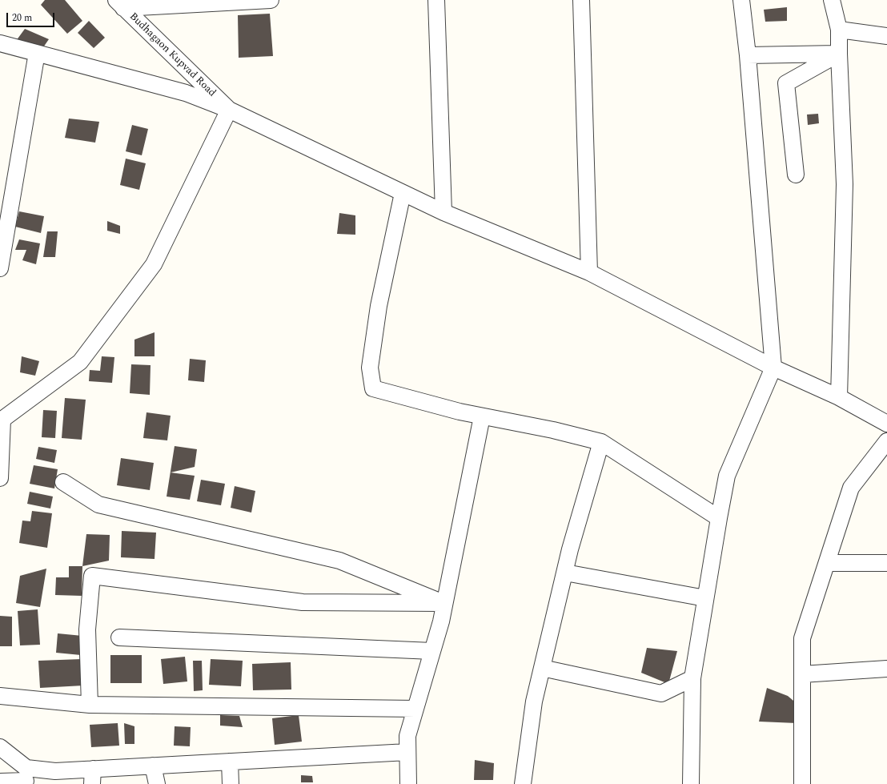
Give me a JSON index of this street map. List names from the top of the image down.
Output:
{
  "streets": {
    "street": ["Budhagaon Kupvad Road"]
  },
  "scale_bar": "20 m"
}
